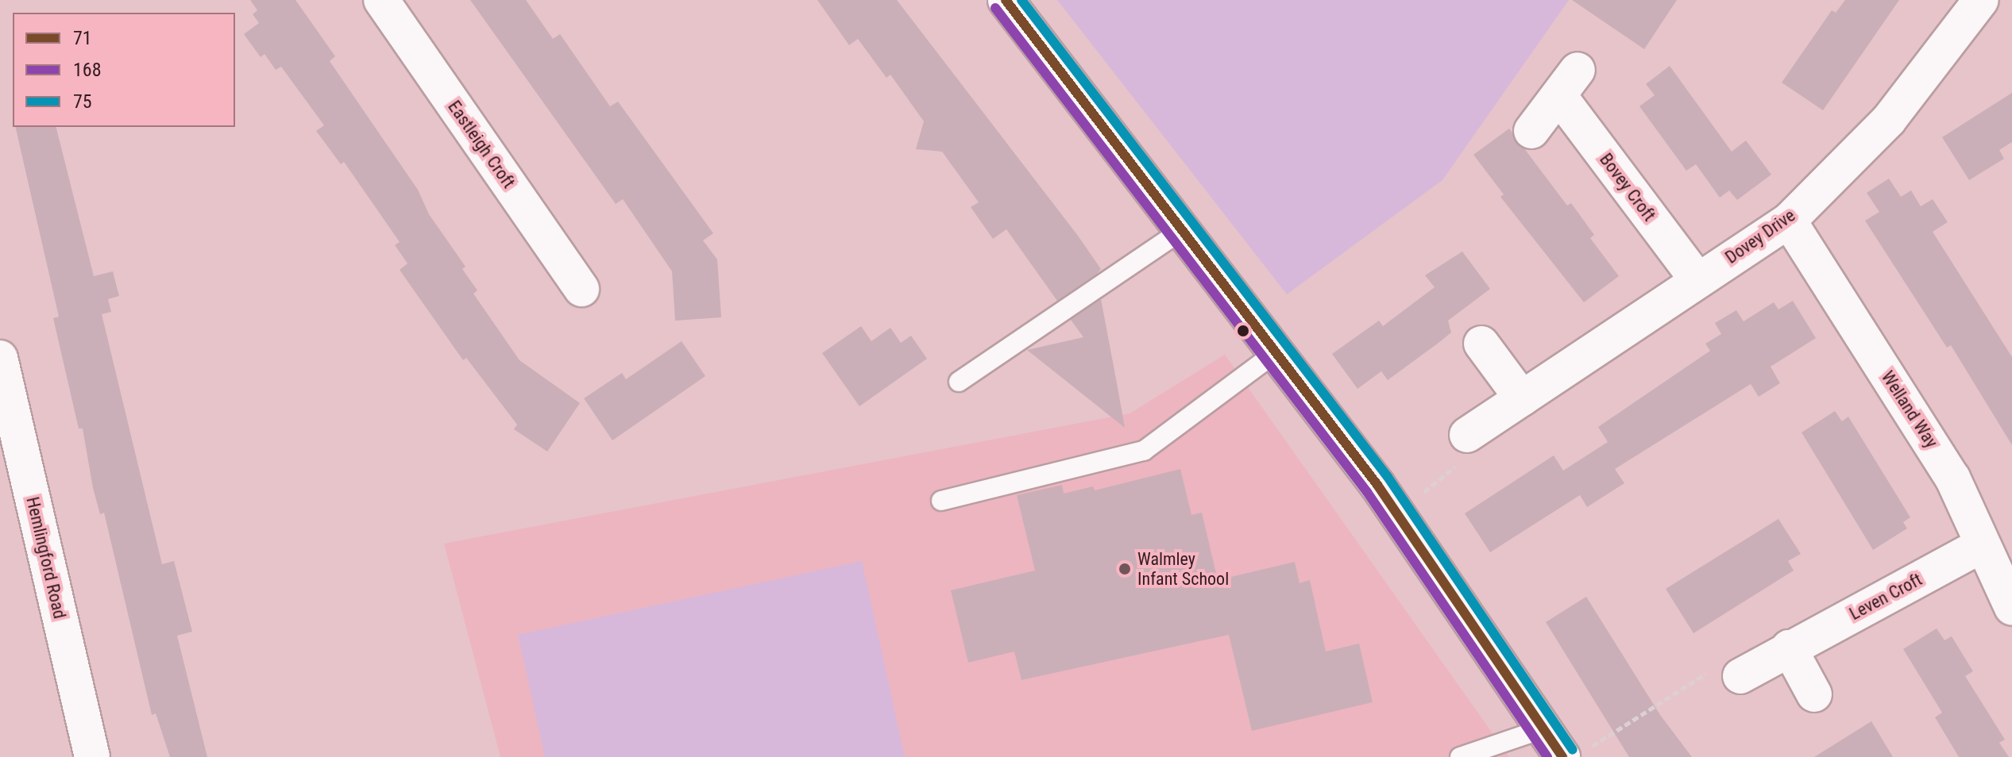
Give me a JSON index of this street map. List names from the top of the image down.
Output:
{
  "streets": {
    "street": [
      "Eastleigh Croft",
      "Bovey Croft",
      "Dovey Drive",
      "Welland Way",
      "Hemlingford Road",
      "Leven Croft"
    ]
  },
  "crossings": [
    ["Bovey Croft", "Dovey Drive"],
    ["Dovey Drive", "Welland Way"],
    ["Welland Way", "Leven Croft"]
  ],
  "places": ["Walmley Infant School"],
  "lines": ["transit line 71", "transit line 75", "transit line 168"],
  "legend": ["71", "168", "75"]
}
